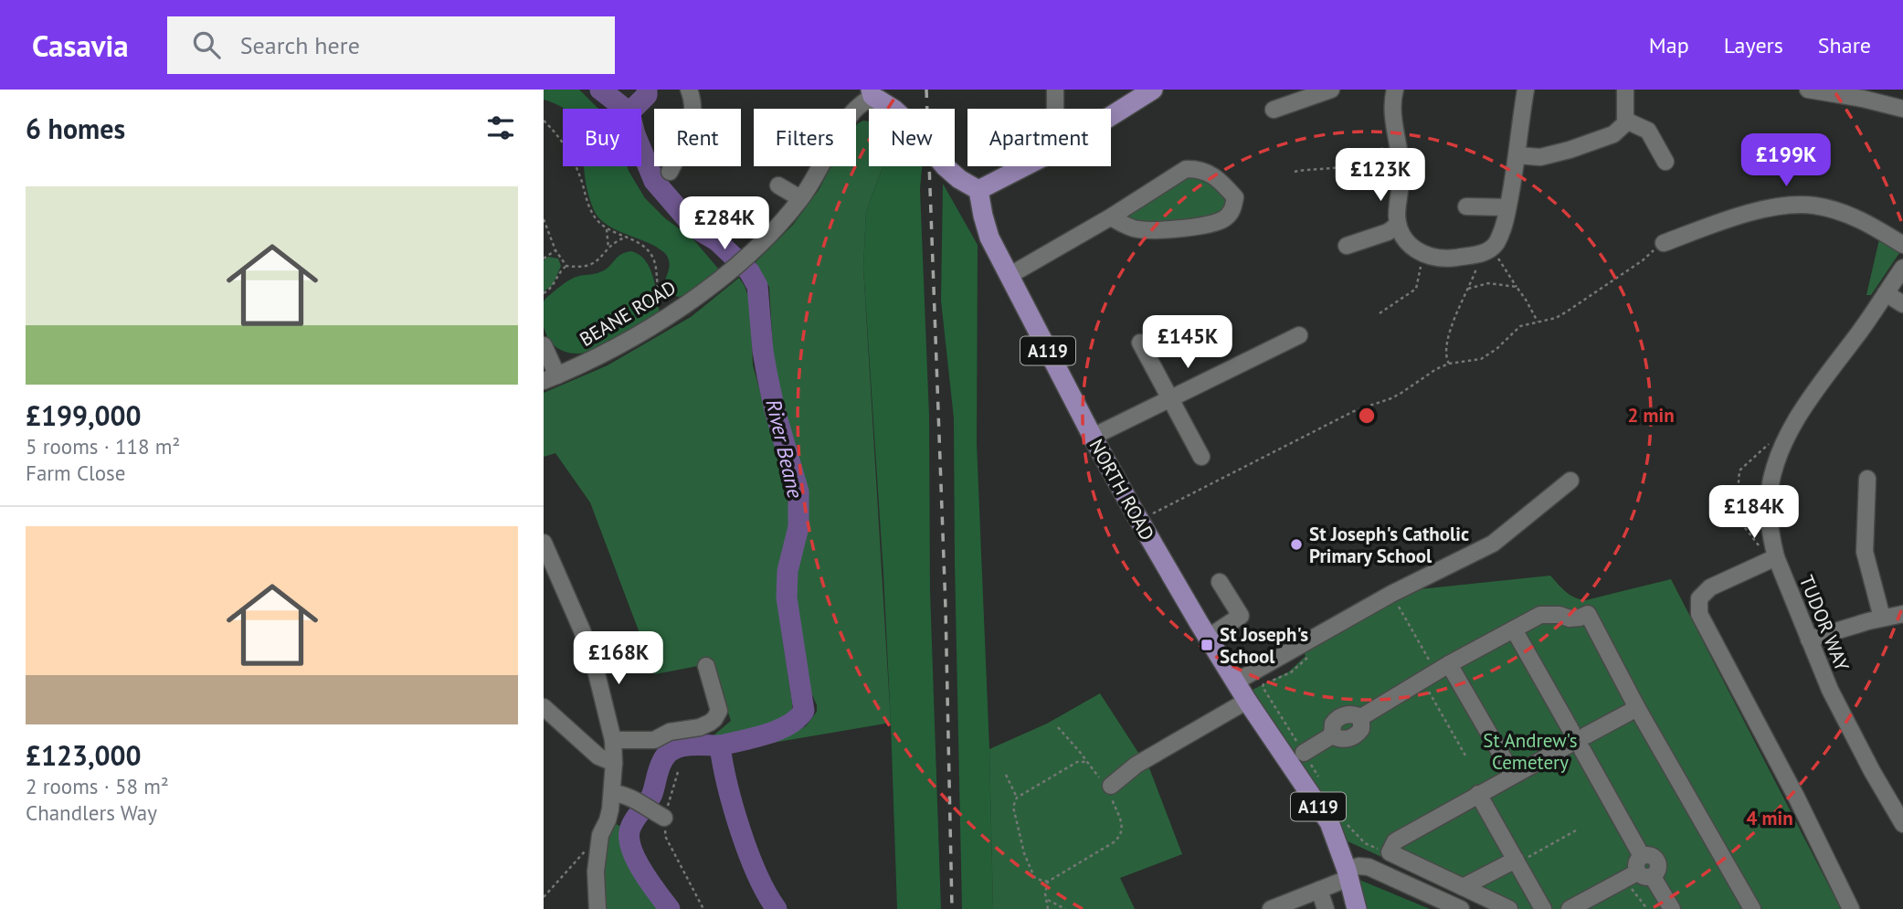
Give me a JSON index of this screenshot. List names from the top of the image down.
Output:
{
  "streets": {
    "main road": ["A119", "NORTH ROAD"],
    "street": ["BEANE ROAD", "TUDOR WAY"]
  },
  "water": ["River Beane"],
  "parks": ["St Andrew's Cemetery"],
  "places": {
    "other": ["St Joseph's Catholic Primary School"],
    "transit": ["St Joseph's School"]
  },
  "page": {
    "header": "Casavia",
    "search": "Search here",
    "nav": ["Map", "Layers", "Share"],
    "heading": "6 homes",
    "chip": [
      "Buy",
      "Rent",
      "Filters",
      "New",
      "Apartment"
    ],
    "price": [
      "£199K",
      "£123K",
      "£284K",
      "£145K",
      "£184K",
      "£168K"
    ],
    "list": [
      {
        "name": "£199,000",
        "note": "5 rooms · 118 m² · Farm Close"
      },
      {
        "name": "£123,000",
        "note": "2 rooms · 58 m² · Chandlers Way"
      }
    ]
  },
  "rings": ["2 min", "4 min"]
}
